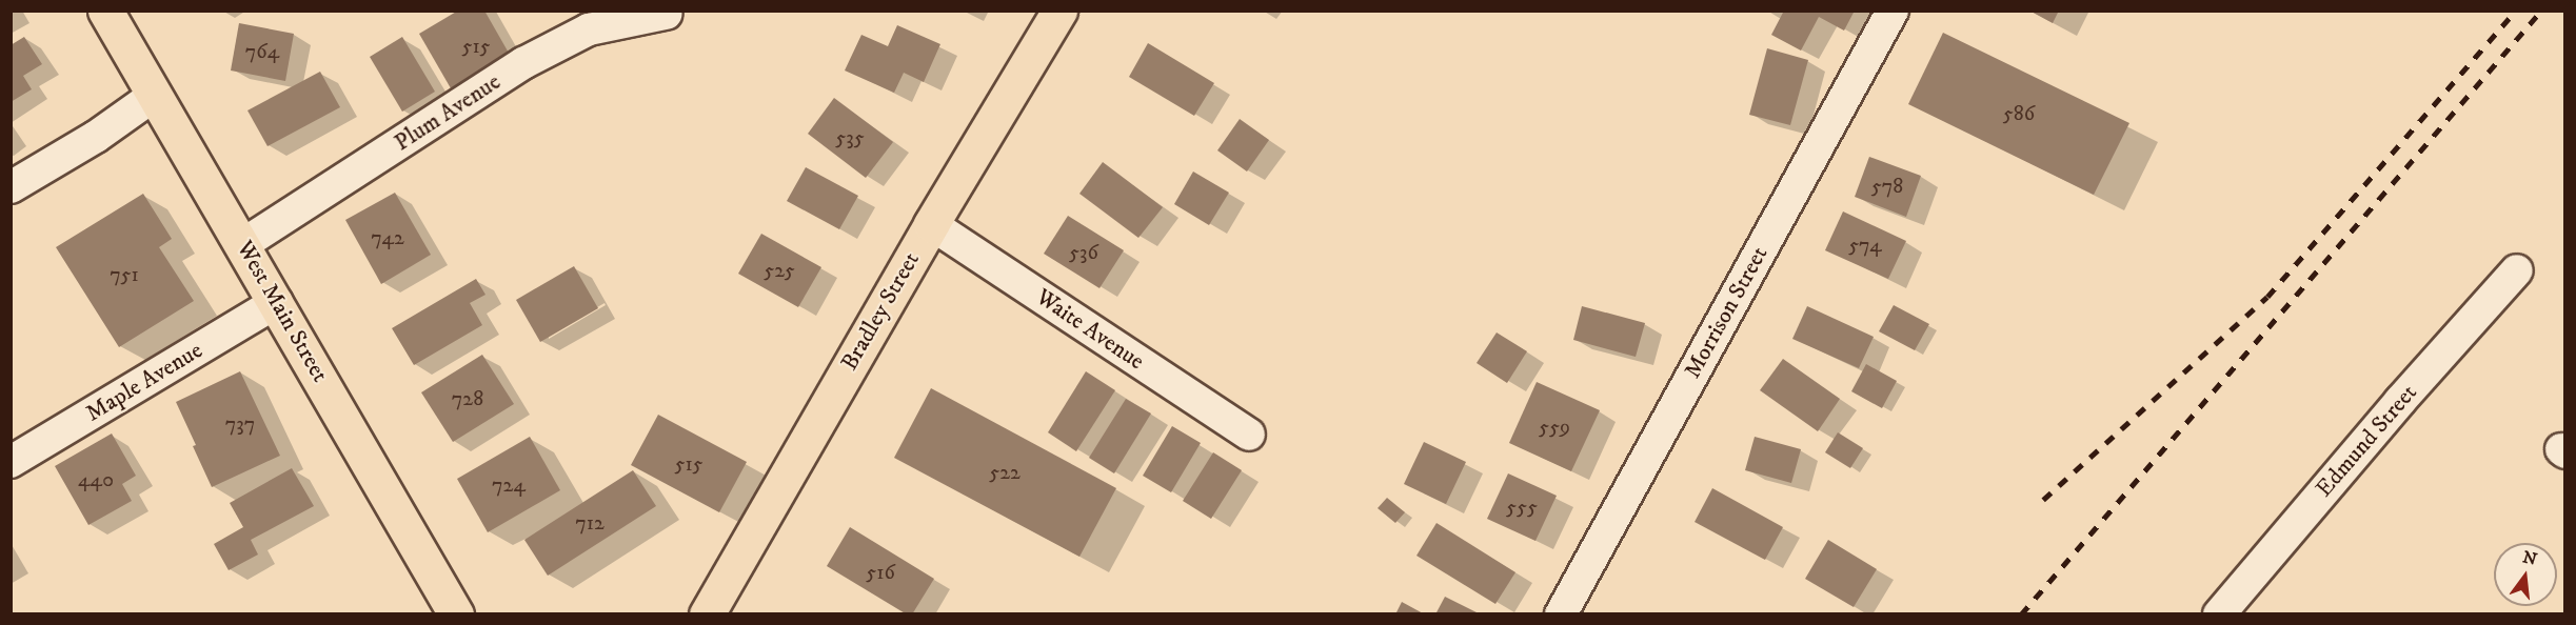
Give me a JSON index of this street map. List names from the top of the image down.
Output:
{
  "streets": {
    "main road": ["West Main Street", "Bradley Street"],
    "street": [
      "Plum Avenue",
      "Morrison Street",
      "Waite Avenue",
      "Maple Avenue",
      "Edmund Street"
    ]
  },
  "crossings": [
    ["Plum Avenue", "West Main Street"],
    ["West Main Street", "Maple Avenue"],
    ["Bradley Street", "Waite Avenue"]
  ],
  "house_numbers": [
    "515",
    "764",
    "586",
    "535",
    "578",
    "742",
    "574",
    "536",
    "525",
    "751",
    "728",
    "737",
    "559",
    "515",
    "522",
    "440",
    "724",
    "555",
    "712",
    "516"
  ],
  "north": "top"
}
